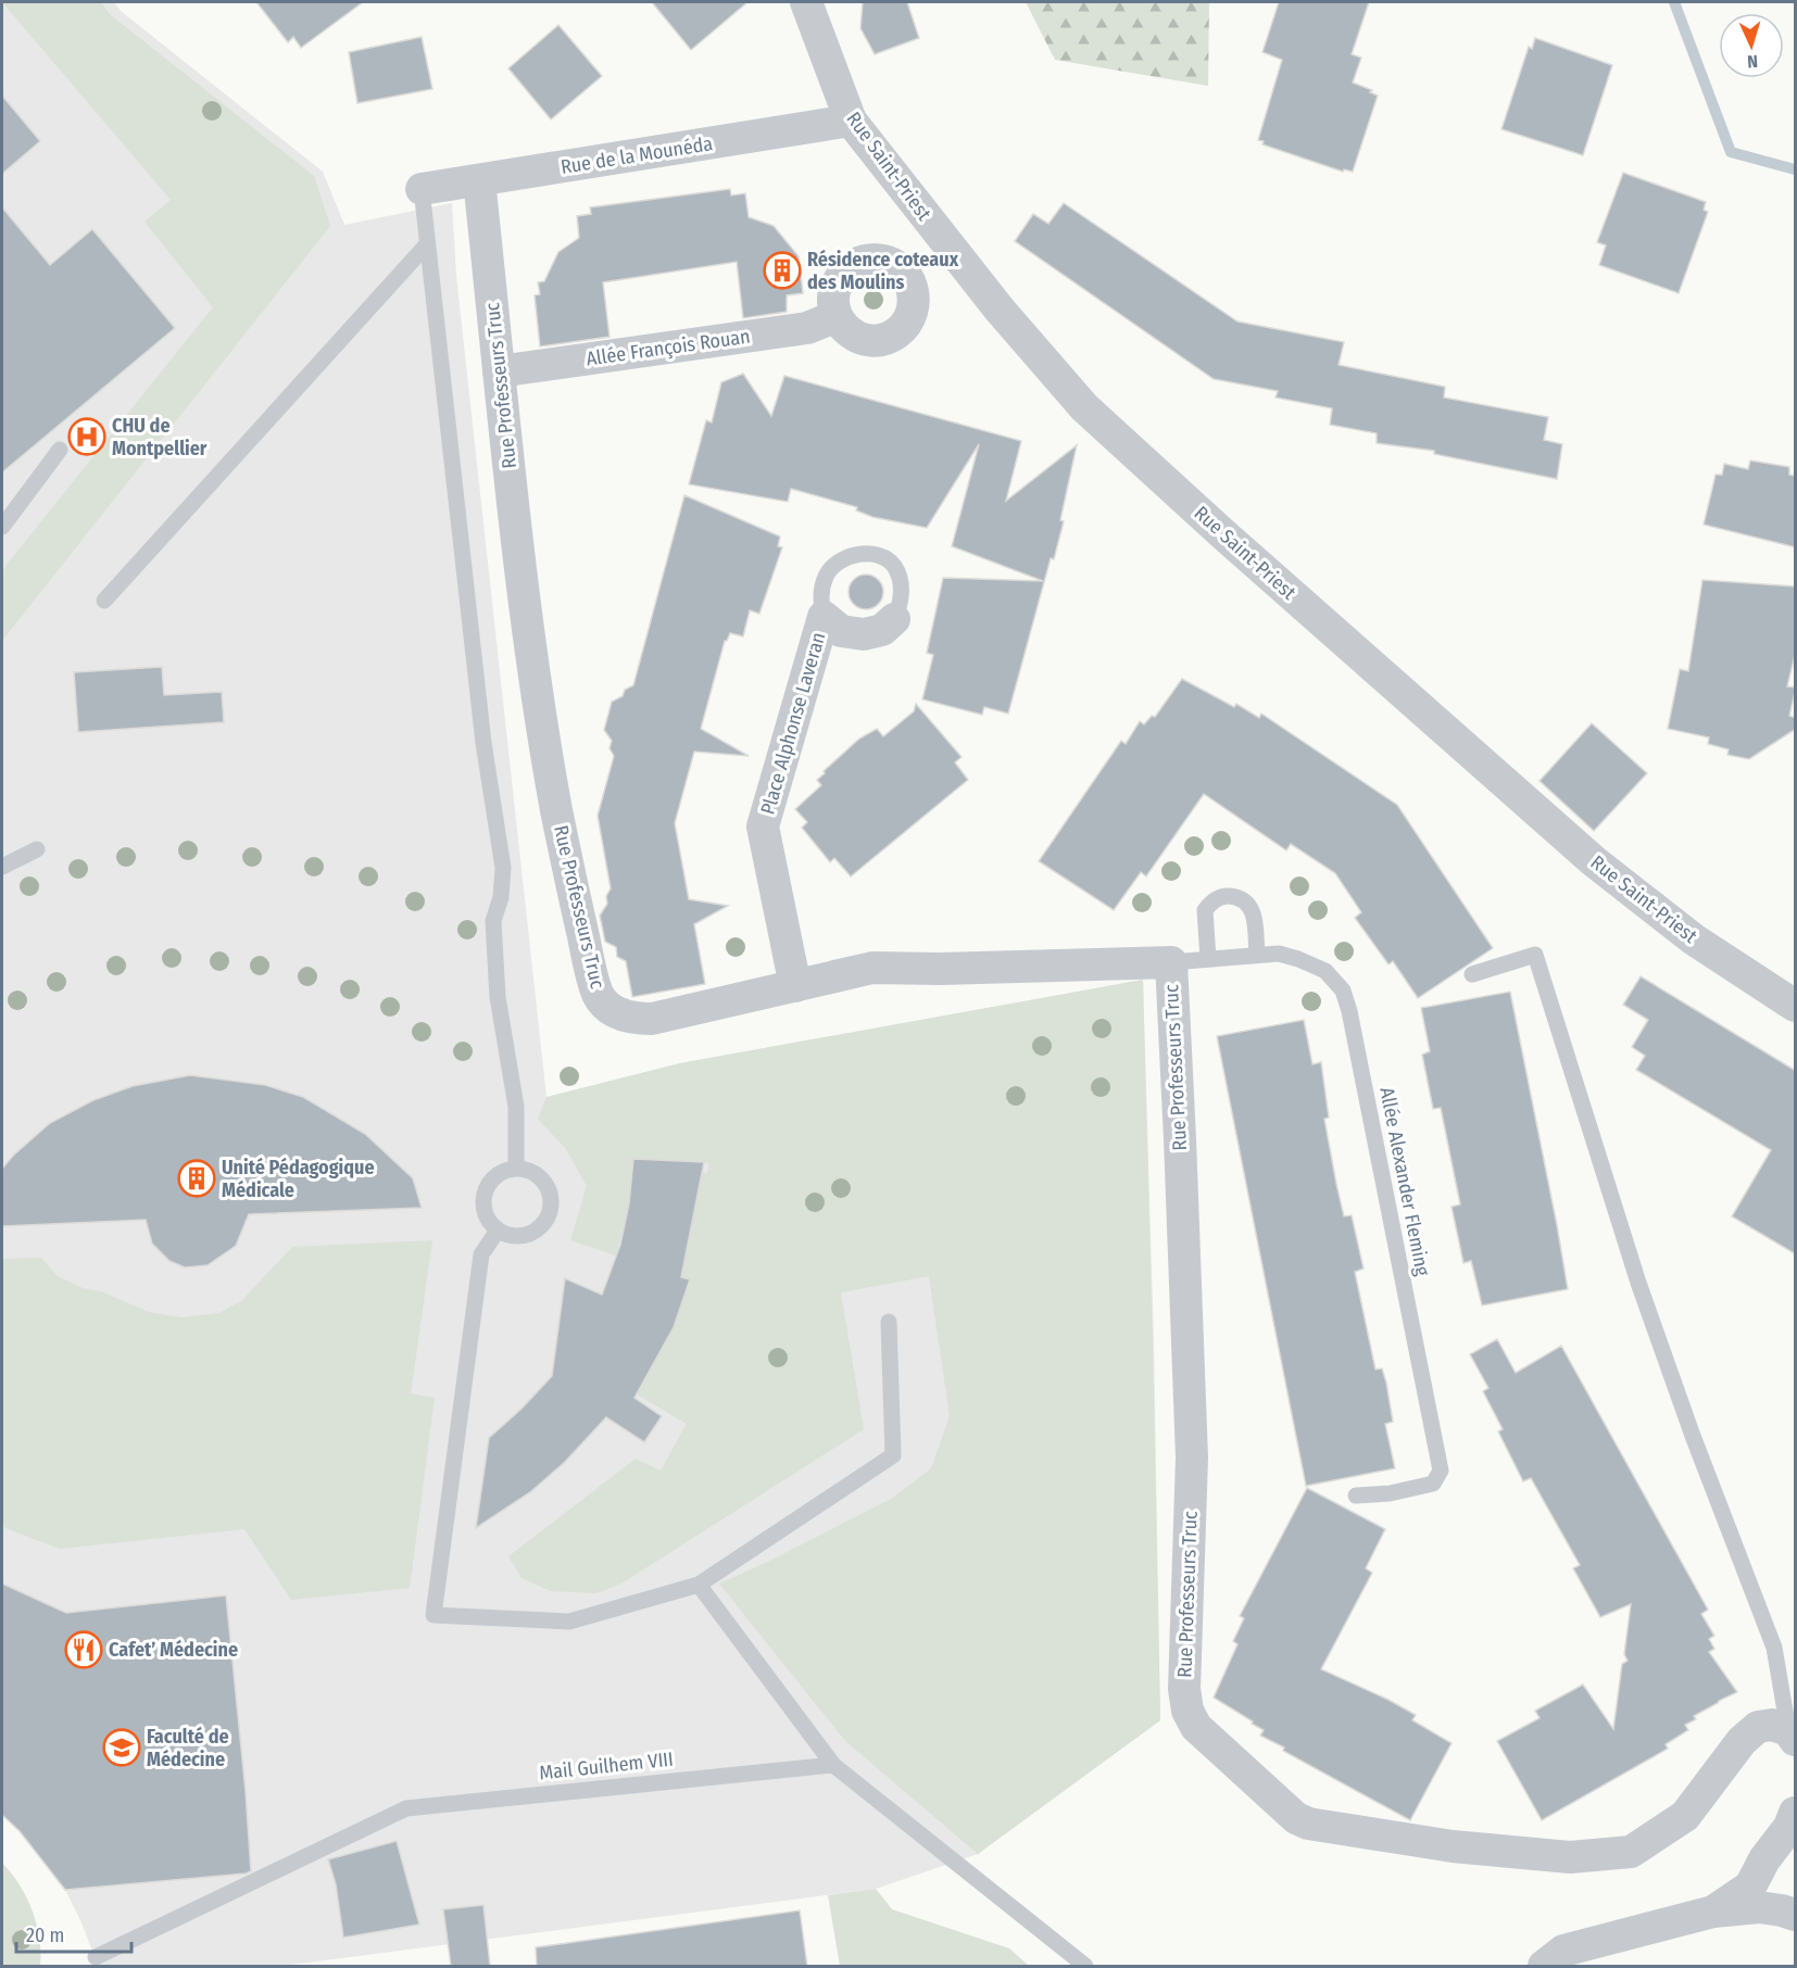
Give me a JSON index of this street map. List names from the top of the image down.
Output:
{
  "streets": {
    "street": [
      "Rue de la Mounéda",
      "Rue Saint-Priest",
      "Allée François Rouan",
      "Rue Professeurs Truc",
      "Place Alphonse Laveran"
    ],
    "lane": ["Allée Alexander Fleming", "Mail Guilhem VIII"]
  },
  "crossings": [
    ["Rue de la Mounéda", "Rue Saint-Priest"],
    ["Rue de la Mounéda", "Rue Professeurs Truc"],
    ["Allée François Rouan", "Rue Professeurs Truc"],
    ["Rue Professeurs Truc", "Place Alphonse Laveran"],
    ["Rue Professeurs Truc", "Allée Alexander Fleming"]
  ],
  "places": {
    "building": ["Résidence coteaux des Moulins", "Unité Pédagogique Médicale"],
    "hospital": ["CHU de Montpellier"],
    "restaurant": ["Cafet’ Médecine"],
    "school or university": ["Faculté de Médecine"]
  },
  "scale_bar": "20 m",
  "north": "bottom"
}
